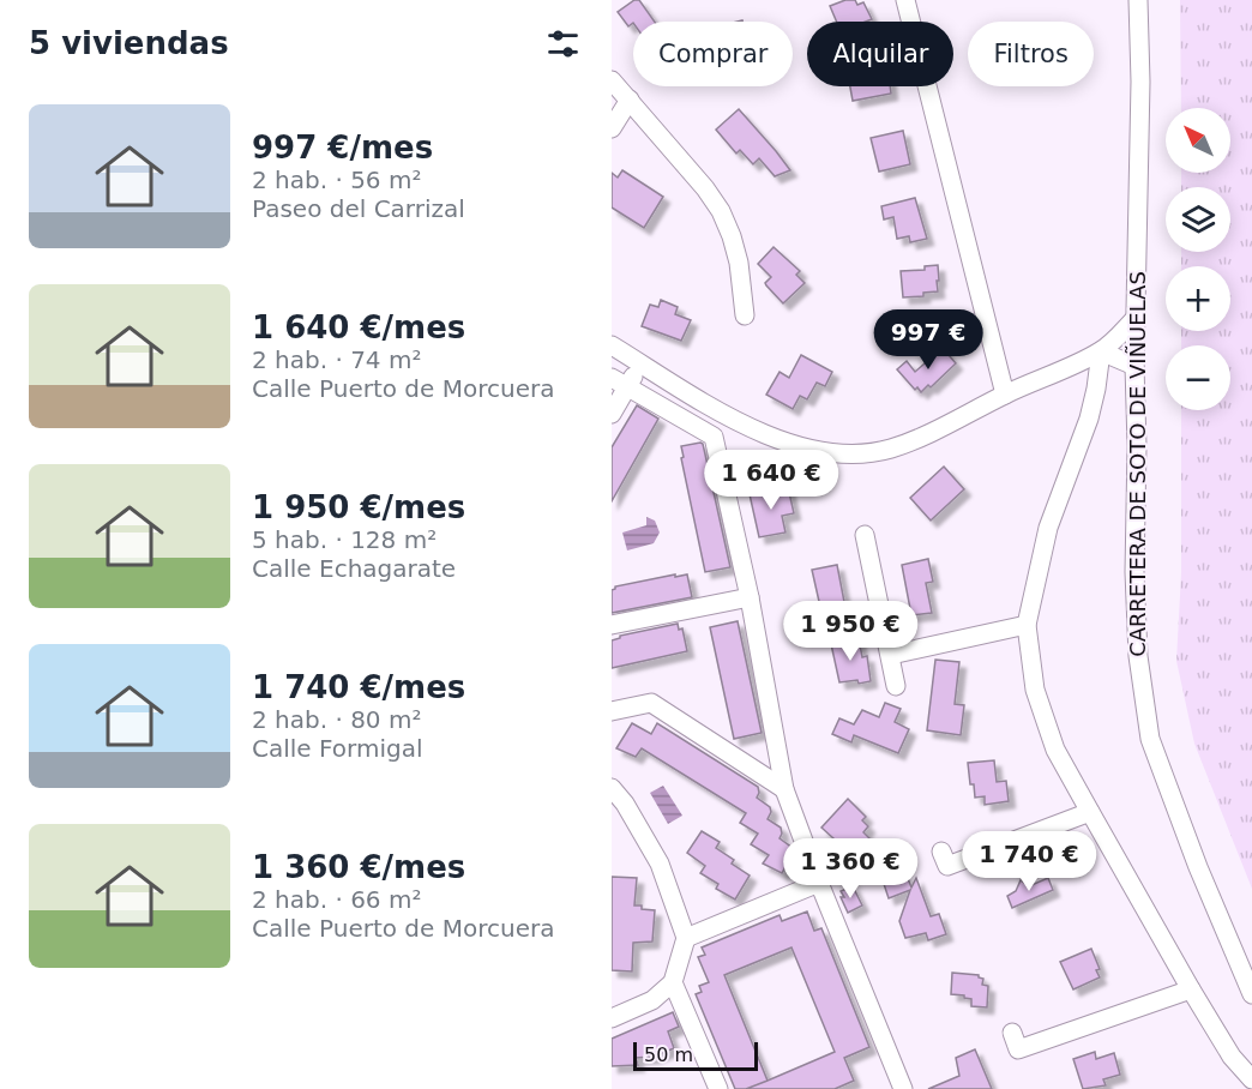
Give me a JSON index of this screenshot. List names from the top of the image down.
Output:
{
  "streets": {
    "street": ["CARRETERA DE SOTO DE VIÑUELAS"]
  },
  "scale_bar": "50 m",
  "north": "top left",
  "page": {
    "heading": "5 viviendas",
    "chip": ["Comprar", "Alquilar", "Filtros"],
    "list": [
      {
        "name": "997 €/mes",
        "note": "2 hab. · 56 m² · Paseo del Carrizal"
      },
      {
        "name": "1 640 €/mes",
        "note": "2 hab. · 74 m² · Calle Puerto de Morcuera"
      },
      {
        "name": "1 950 €/mes",
        "note": "5 hab. · 128 m² · Calle Echagarate"
      },
      {
        "name": "1 740 €/mes",
        "note": "2 hab. · 80 m² · Calle Formigal"
      },
      {
        "name": "1 360 €/mes",
        "note": "2 hab. · 66 m² · Calle Puerto de Morcuera"
      }
    ],
    "map_buttons": ["+", "−"],
    "price": [
      "997 €",
      "1 640 €",
      "1 950 €",
      "1 740 €",
      "1 360 €"
    ],
    "scale": "50 m"
  }
}
